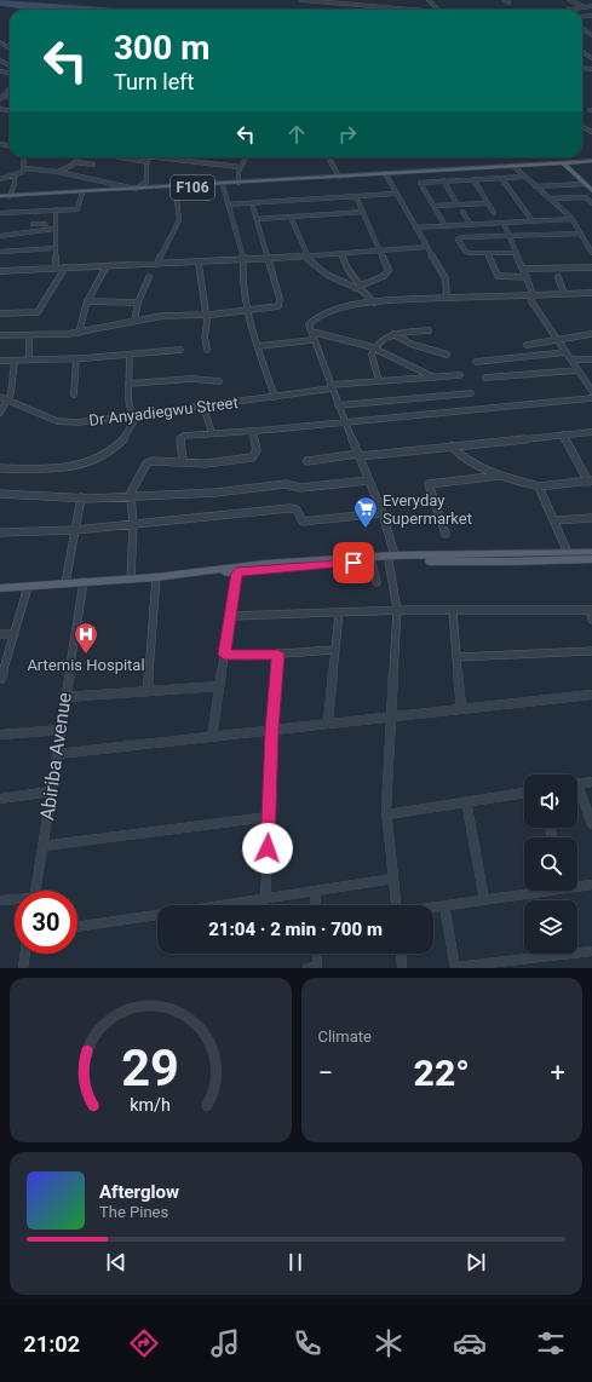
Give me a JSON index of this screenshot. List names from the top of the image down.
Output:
{
  "streets": {
    "main road": ["F106"],
    "street": ["Dr Anyadiegwu Street", "Abiriba Avenue"]
  },
  "places": {
    "supermarket": ["Everyday Supermarket"],
    "hospital": ["Artemis Hospital"]
  },
  "page": {
    "turn": ["300 m", "Turn left"],
    "limit": "30",
    "trip": "21:04 · 2 min · 700 m",
    "tile": "Climate",
    "heat": ["−", "22°", "+"],
    "song": ["Afterglow", "The Pines"],
    "tabs": "21:02",
    "gauge": ["29", "km/h"]
  }
}
